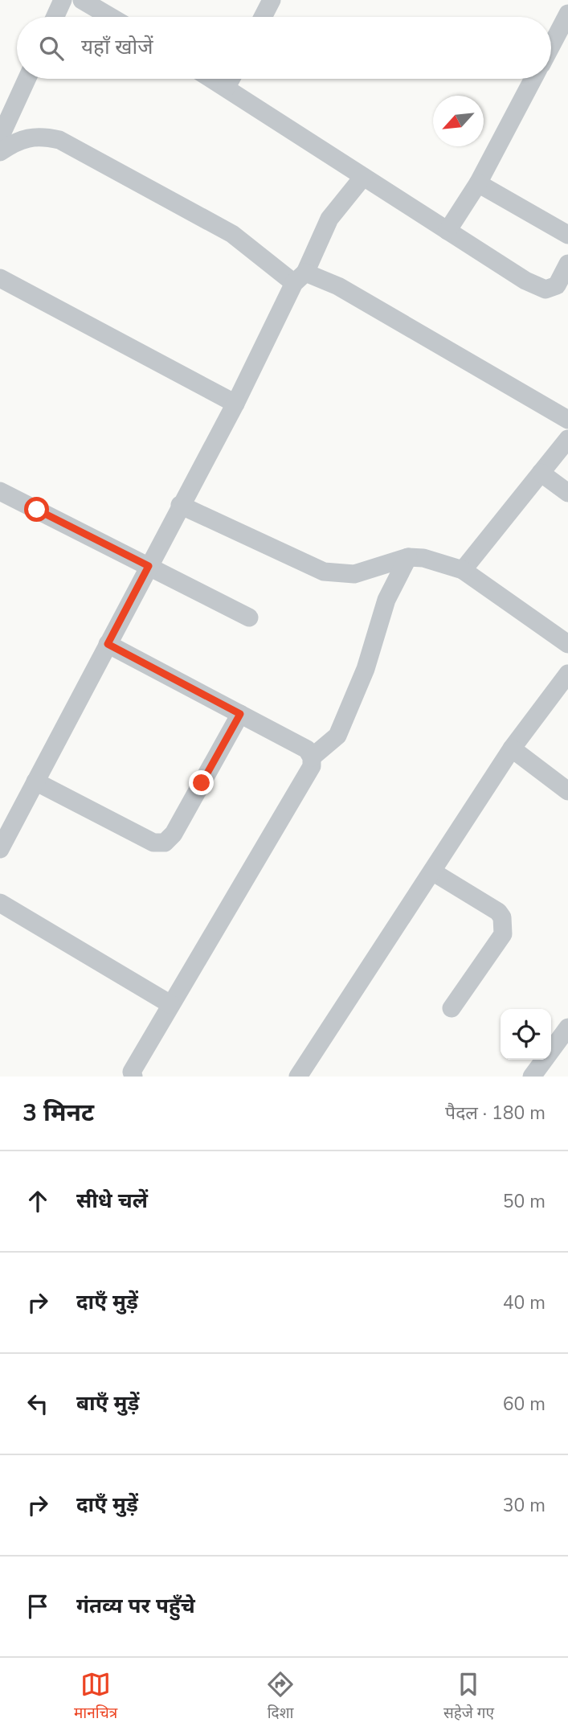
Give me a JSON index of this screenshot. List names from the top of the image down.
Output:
{
  "north": "bottom left",
  "page": {
    "search": "यहाँ खोजें",
    "heading": ["3 मिनट", "पैदल · 180 m"],
    "list": [
      ["सीधे चलें", "50 m"],
      ["दाएँ मुड़ें", "40 m"],
      ["बाएँ मुड़ें", "60 m"],
      ["दाएँ मुड़ें", "30 m"],
      "गंतव्य पर पहुँचे"
    ],
    "nav": ["मानचित्र", "दिशा", "सहेजे गए"]
  }
}
